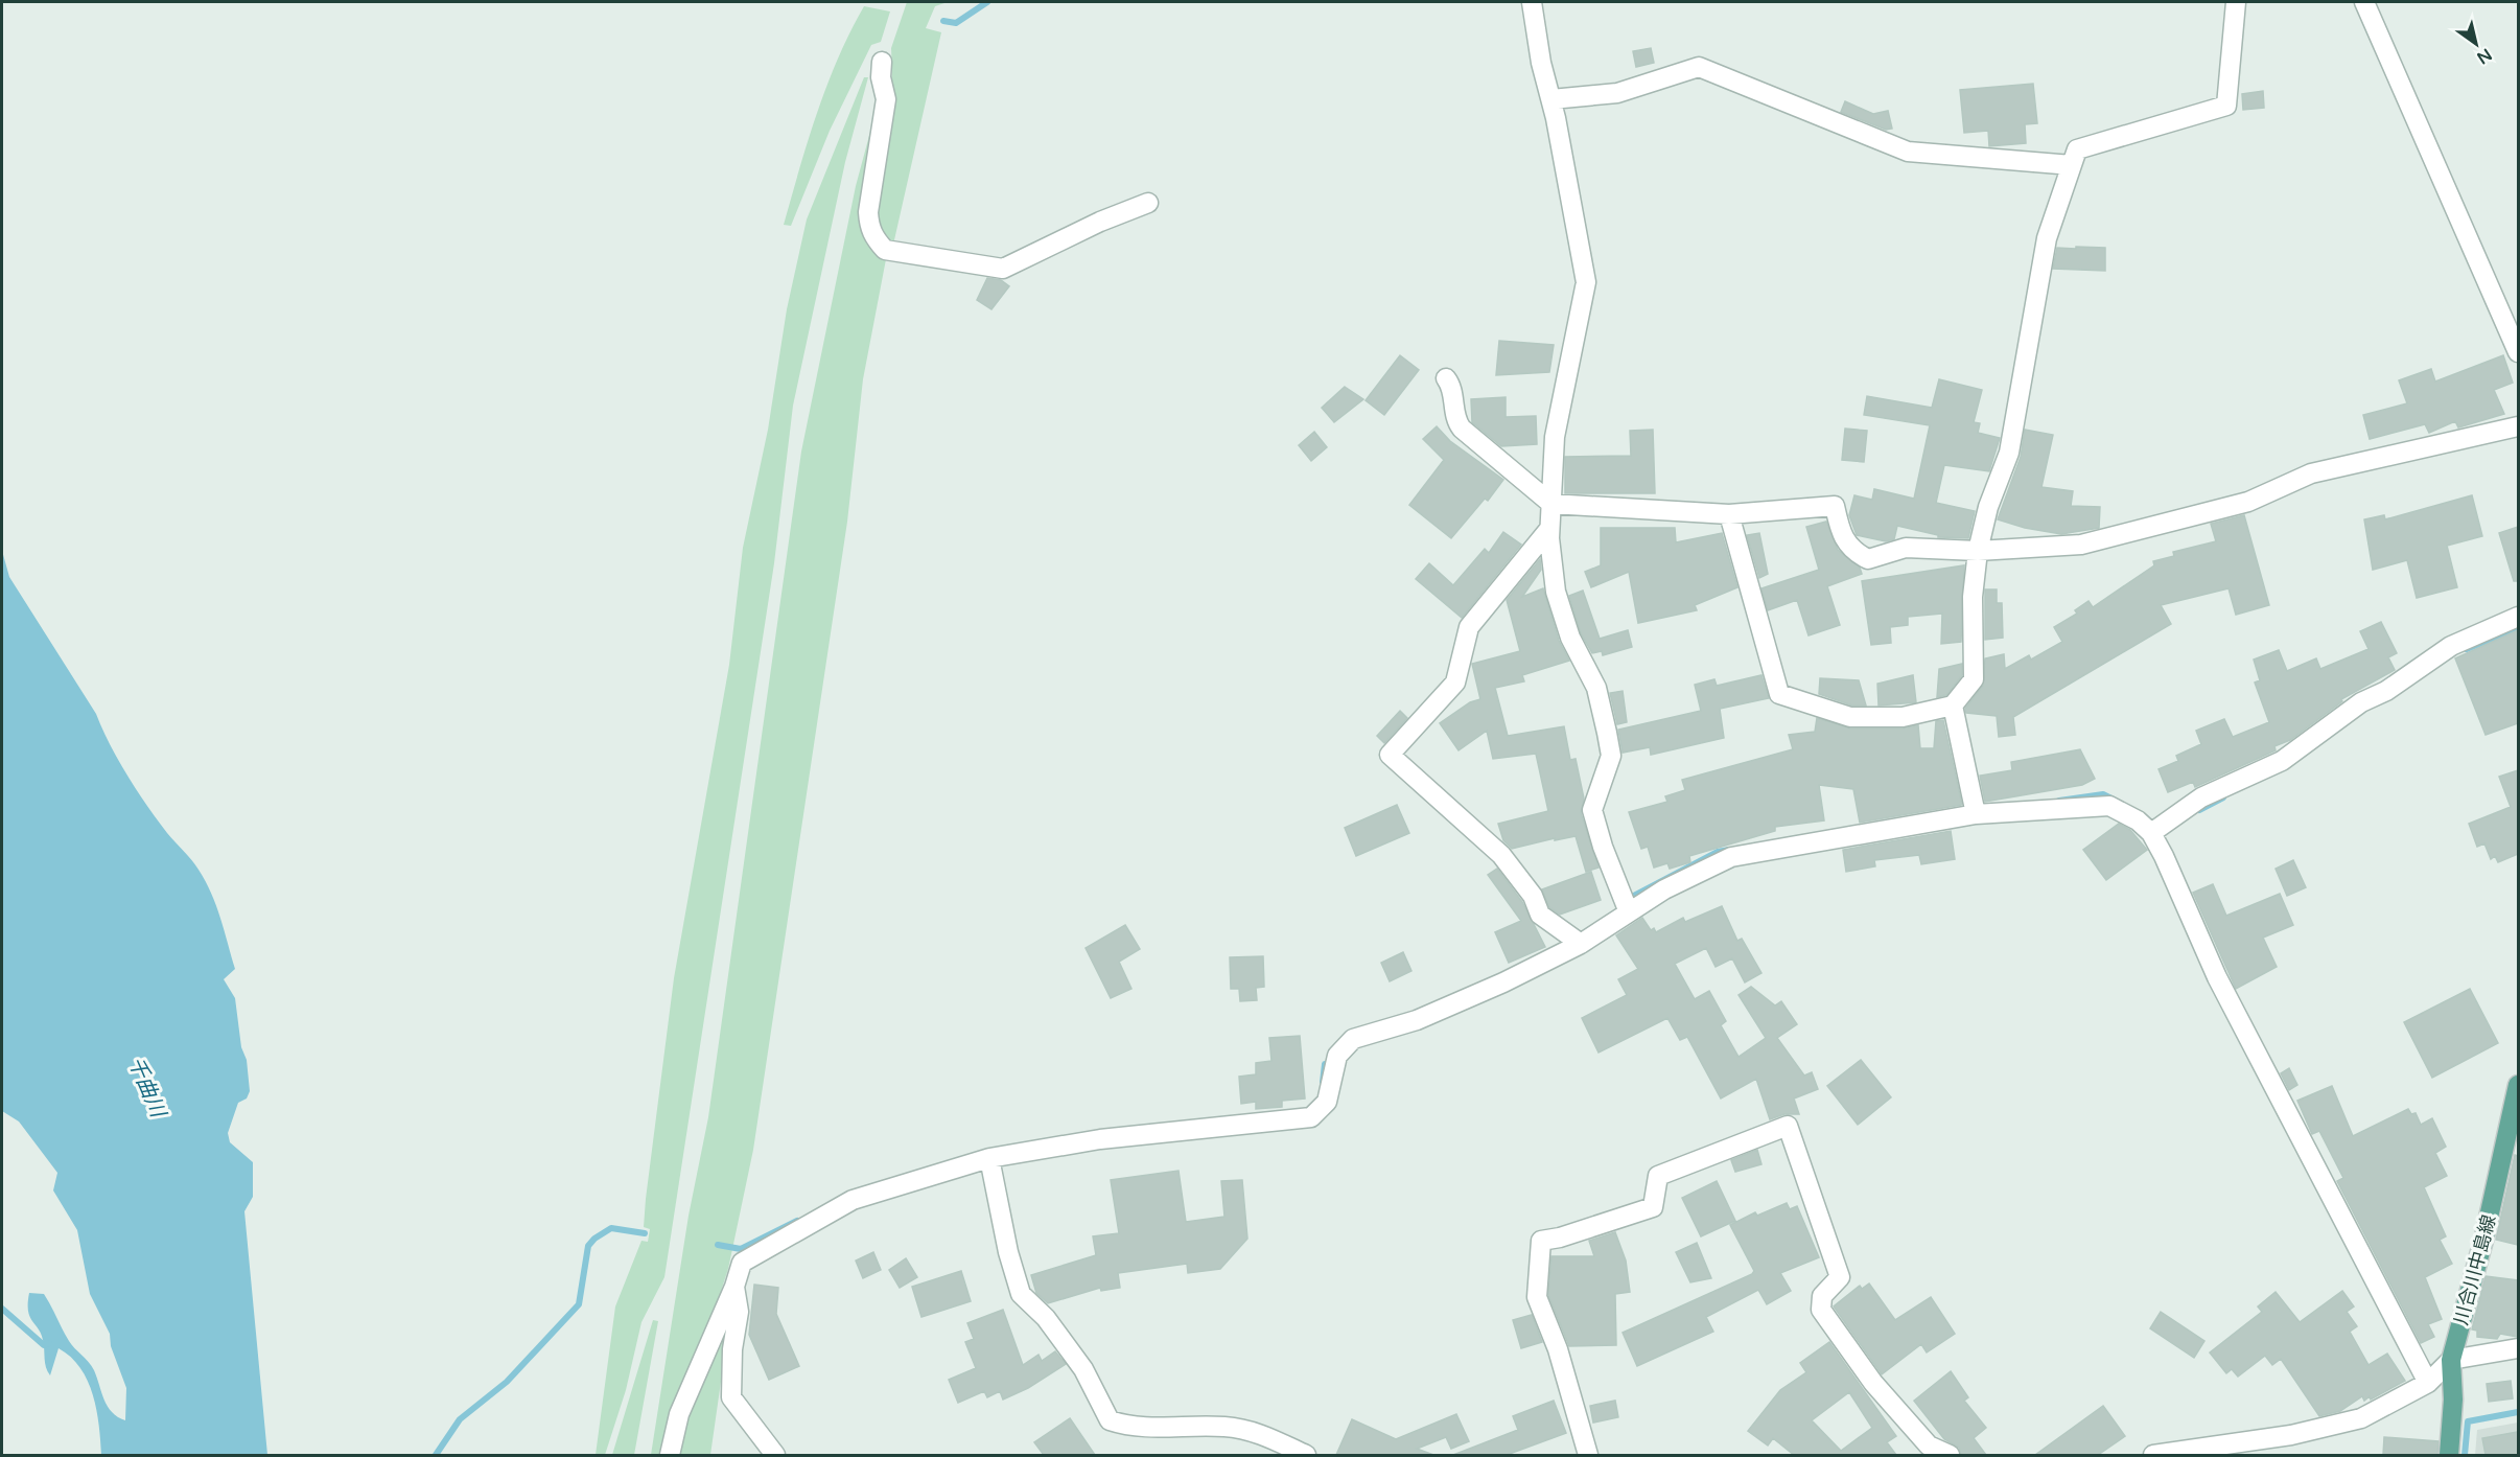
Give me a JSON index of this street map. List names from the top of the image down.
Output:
{
  "streets": {
    "main road": ["川合川中島線"]
  },
  "water": ["千曲川"],
  "north": "bottom right"
}
